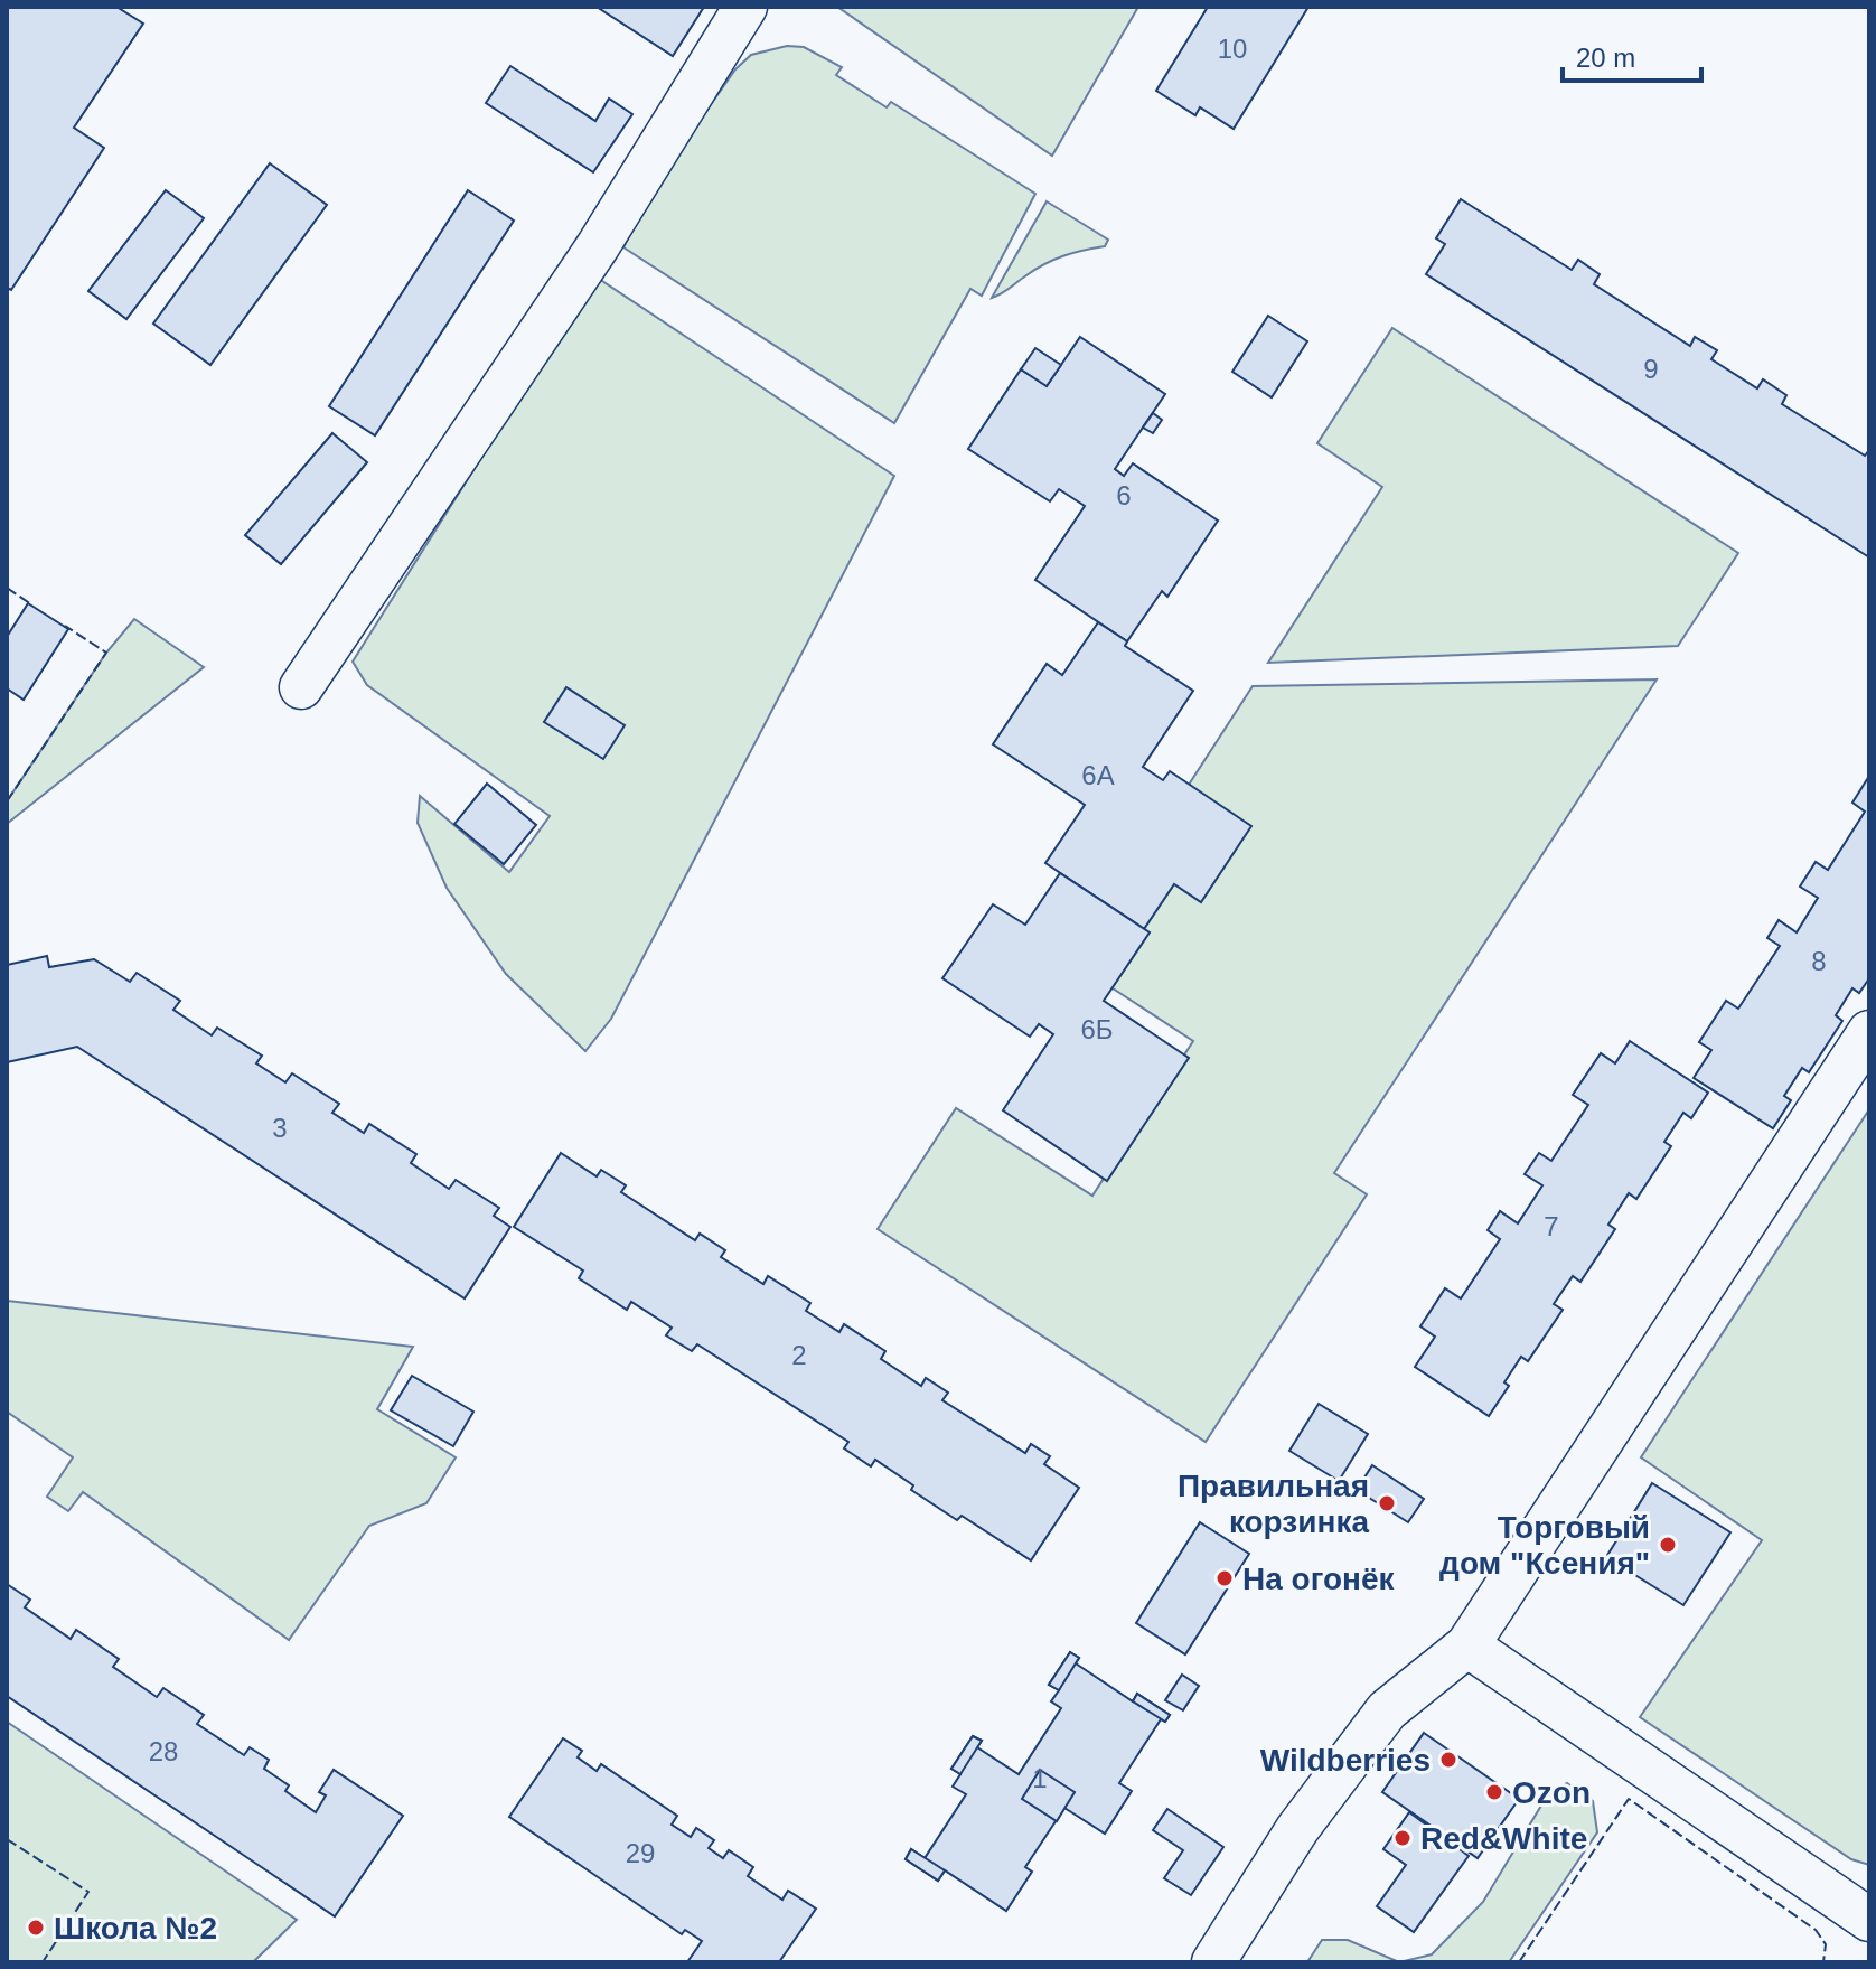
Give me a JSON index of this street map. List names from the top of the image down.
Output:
{
  "places": [
    "Правильная корзинка",
    "Торговый дом \"Ксения\"",
    "На огонёк",
    "Wildberries",
    "Ozon",
    "Red&White",
    "Школа №2"
  ],
  "house_numbers": [
    "10",
    "9",
    "6",
    "6А",
    "8",
    "6Б",
    "3",
    "7",
    "2",
    "28",
    "1",
    "29"
  ],
  "scale_bar": "20 m"
}
